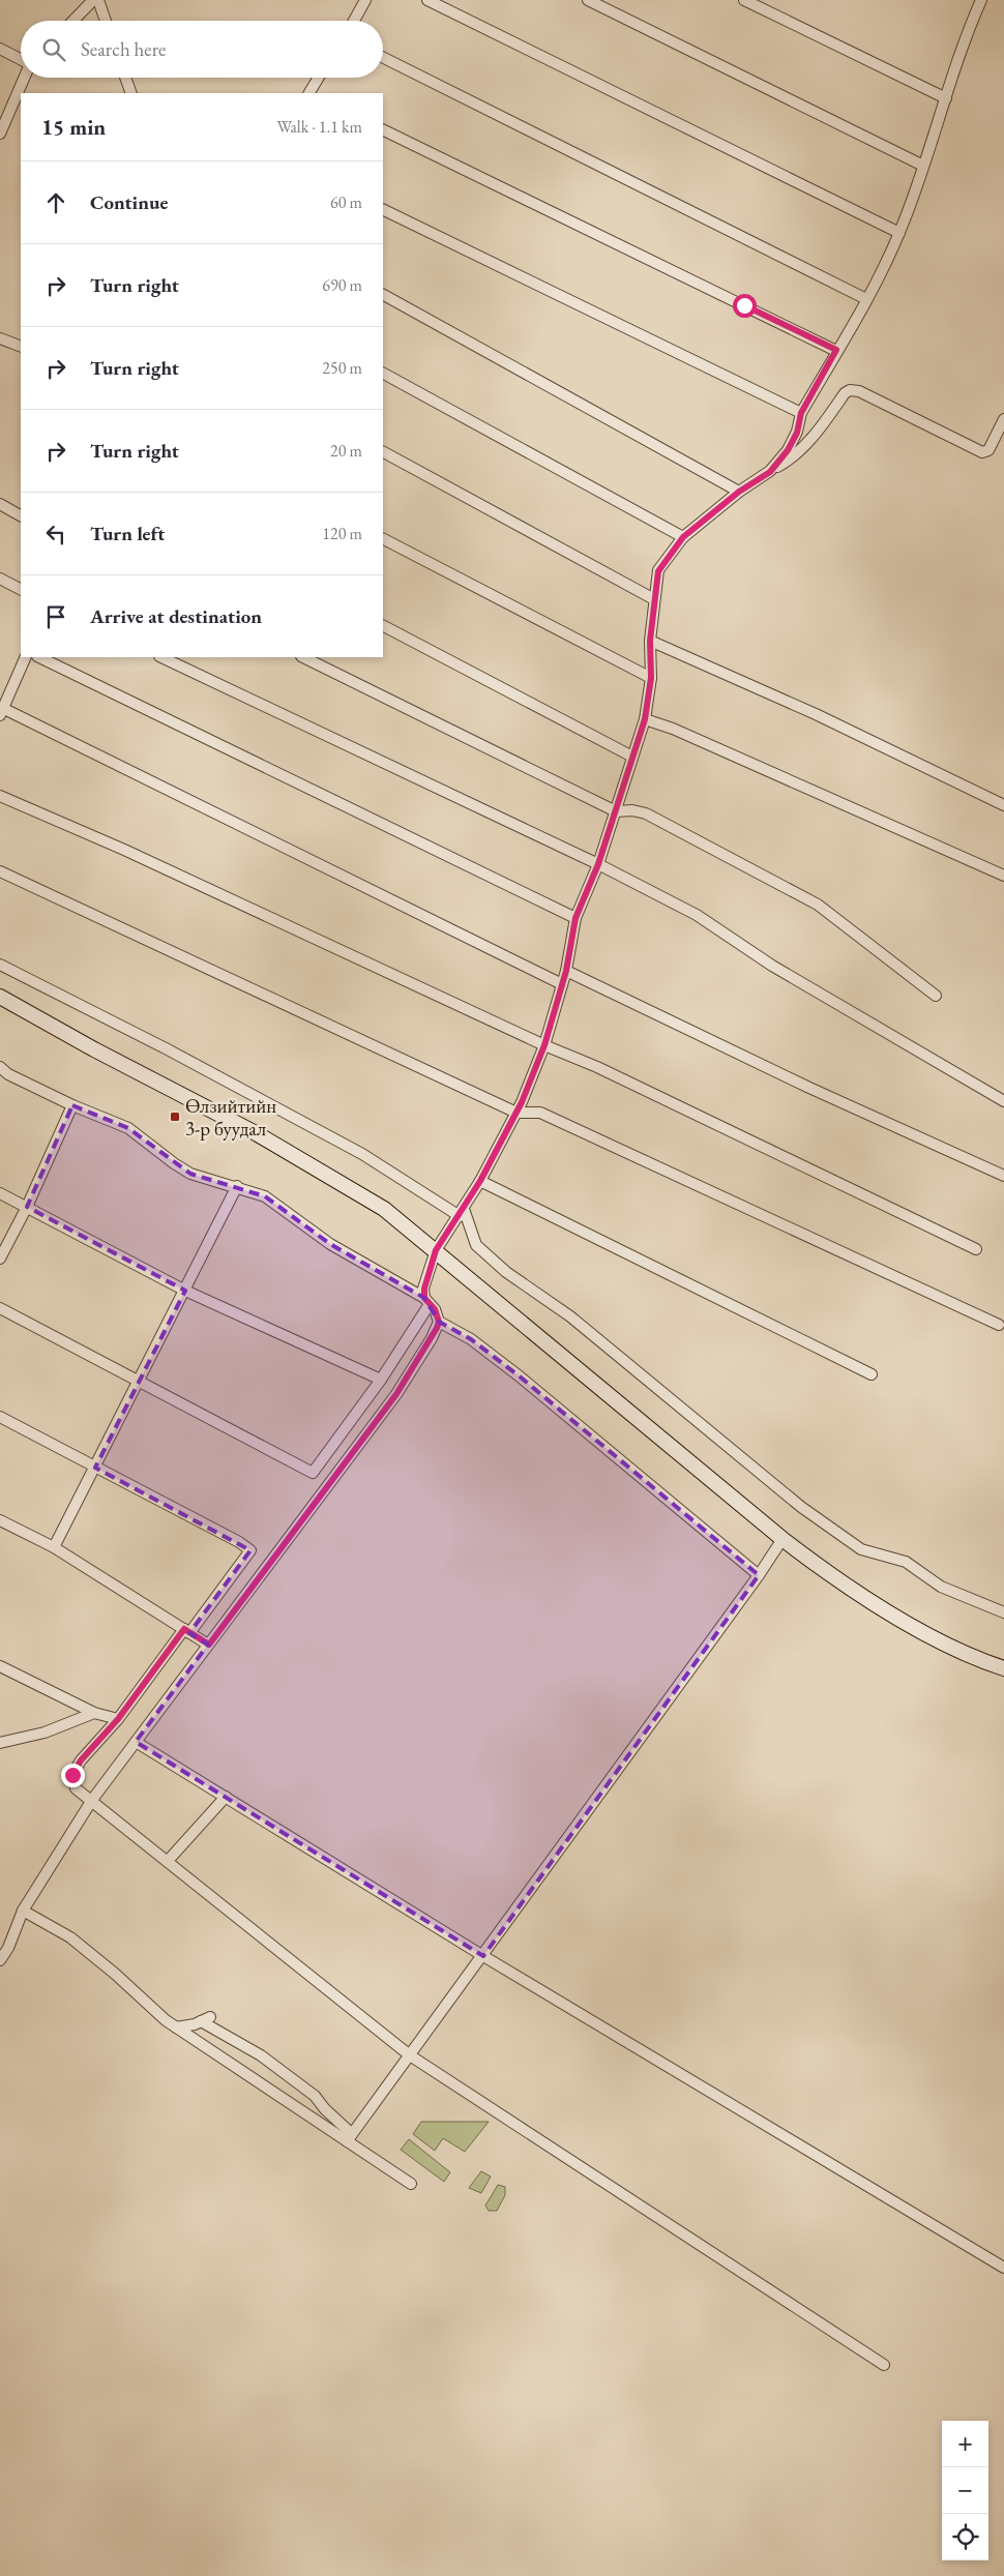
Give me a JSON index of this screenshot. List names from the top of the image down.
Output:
{
  "places": {
    "transit": ["Өлзийтийн 3-р буудал"]
  },
  "page": {
    "search": "Search here",
    "heading": ["15 min", "Walk · 1.1 km"],
    "list": [
      ["Continue", "60 m"],
      ["Turn right", "690 m"],
      ["Turn right", "250 m"],
      ["Turn right", "20 m"],
      ["Turn left", "120 m"],
      "Arrive at destination"
    ],
    "map_buttons": ["+", "−"]
  }
}
